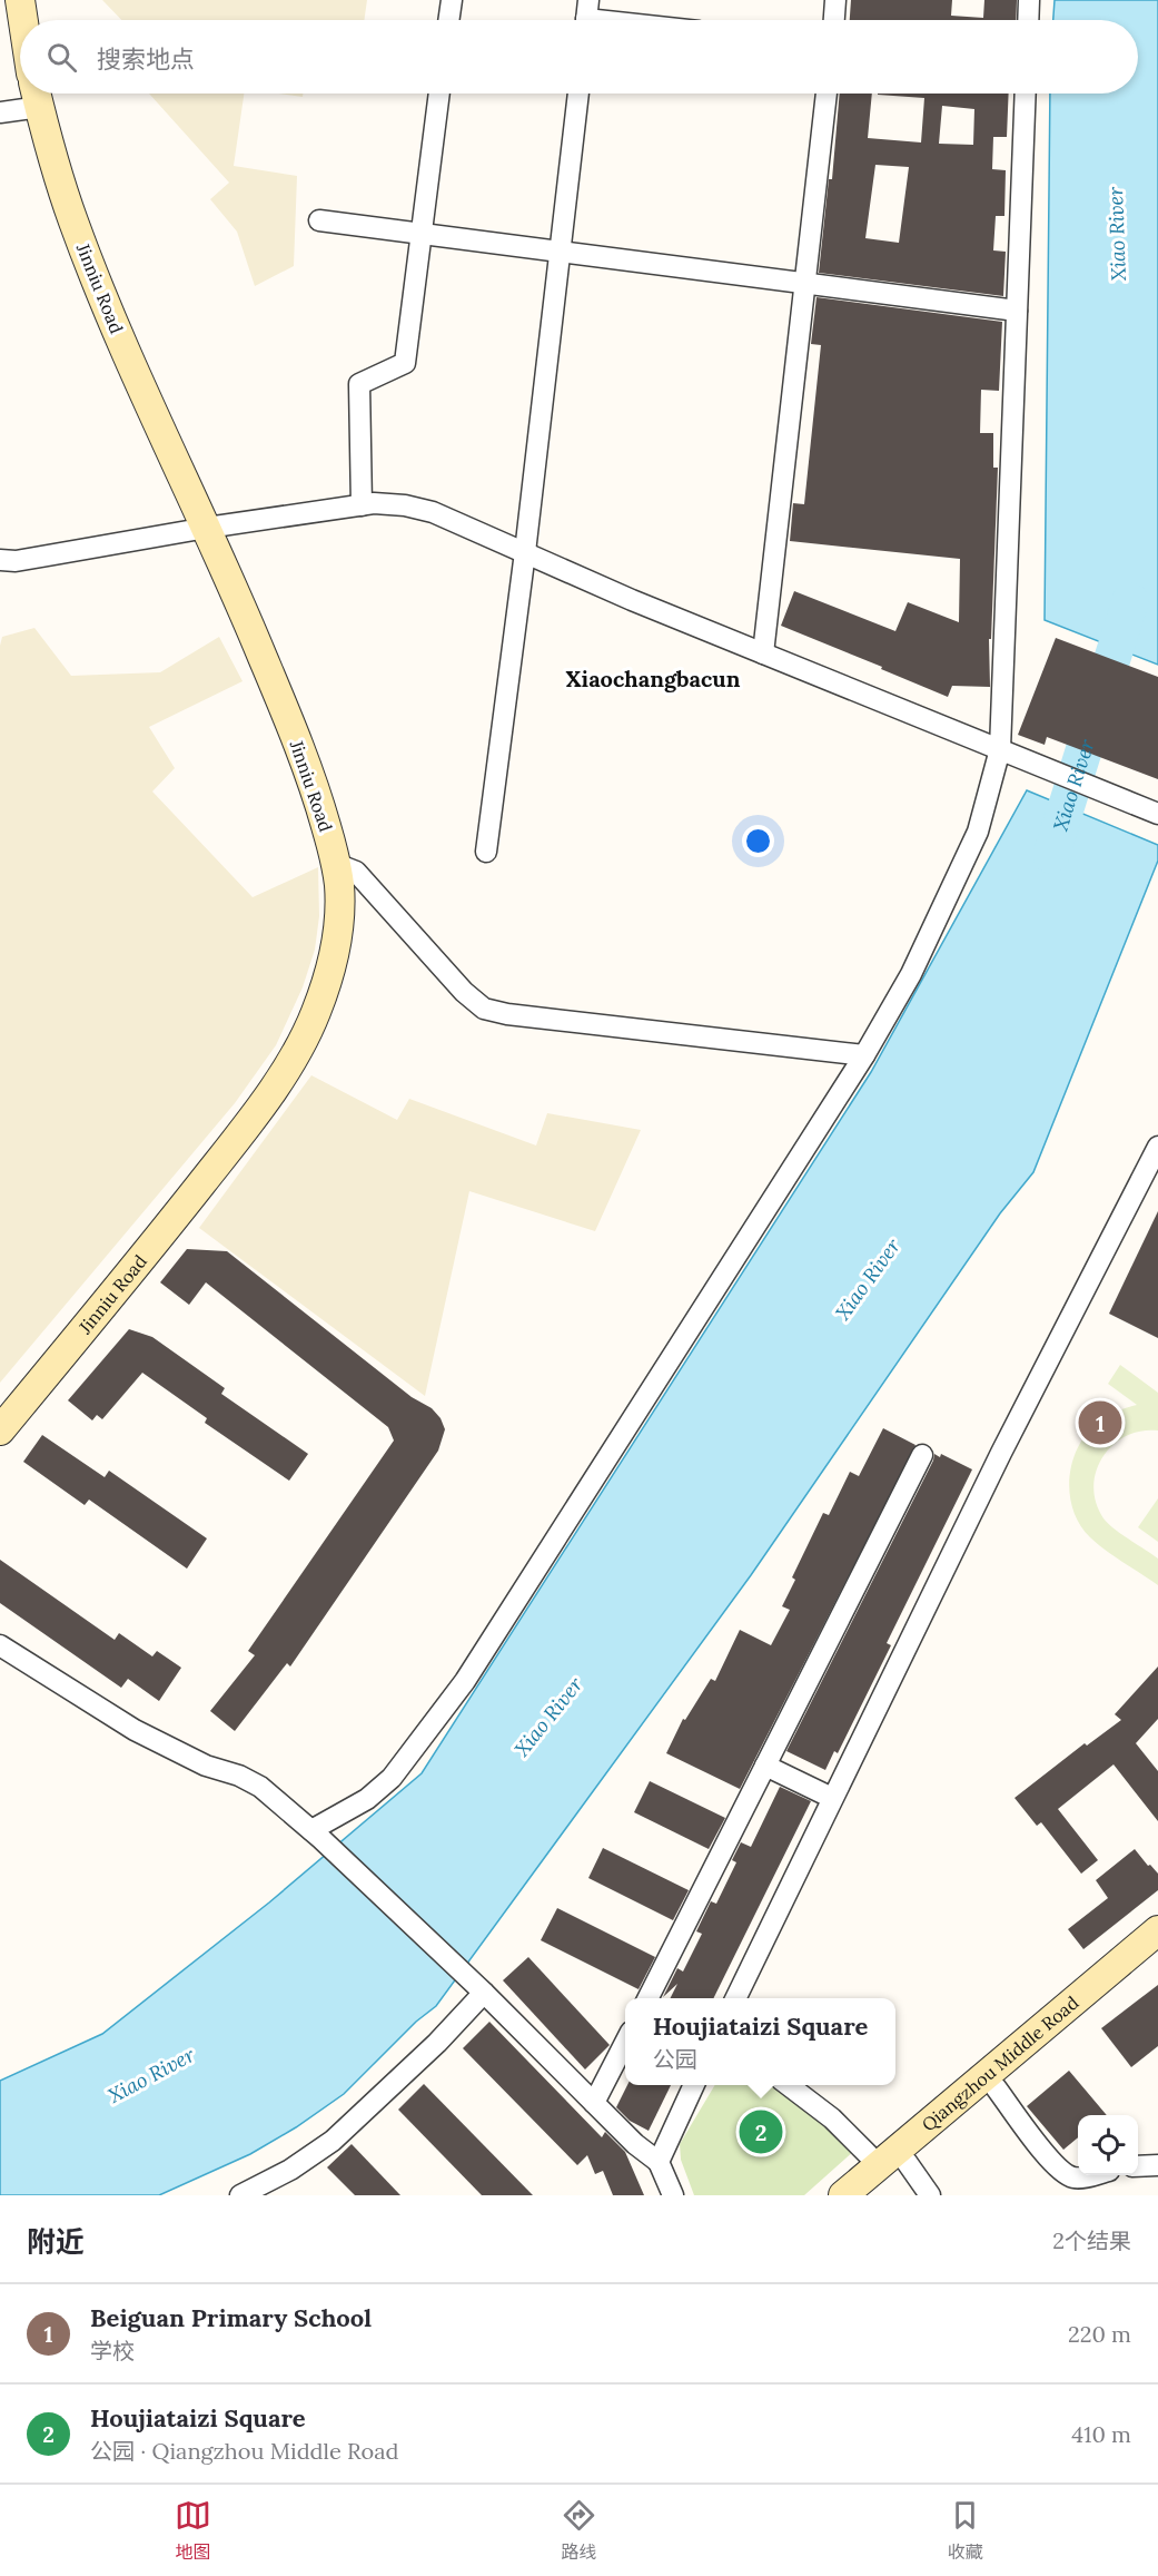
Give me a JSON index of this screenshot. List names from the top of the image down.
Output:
{
  "streets": {
    "main road": ["Jinniu Road", "Qiangzhou Middle Road"]
  },
  "districts": ["Xiaochangbacun"],
  "water": ["Xiao River"],
  "page": {
    "search": "搜索地点",
    "pins": ["1", "2"],
    "popup": ["Houjiataizi Square", "公园"],
    "heading": ["附近", "2个结果"],
    "list": [
      {
        "mark": "1",
        "name": "Beiguan Primary School",
        "note": "学校",
        "value": "220 m"
      },
      {
        "mark": "2",
        "name": "Houjiataizi Square",
        "note": "公园 · Qiangzhou Middle Road",
        "value": "410 m"
      }
    ],
    "nav": ["地图", "路线", "收藏"]
  }
}
